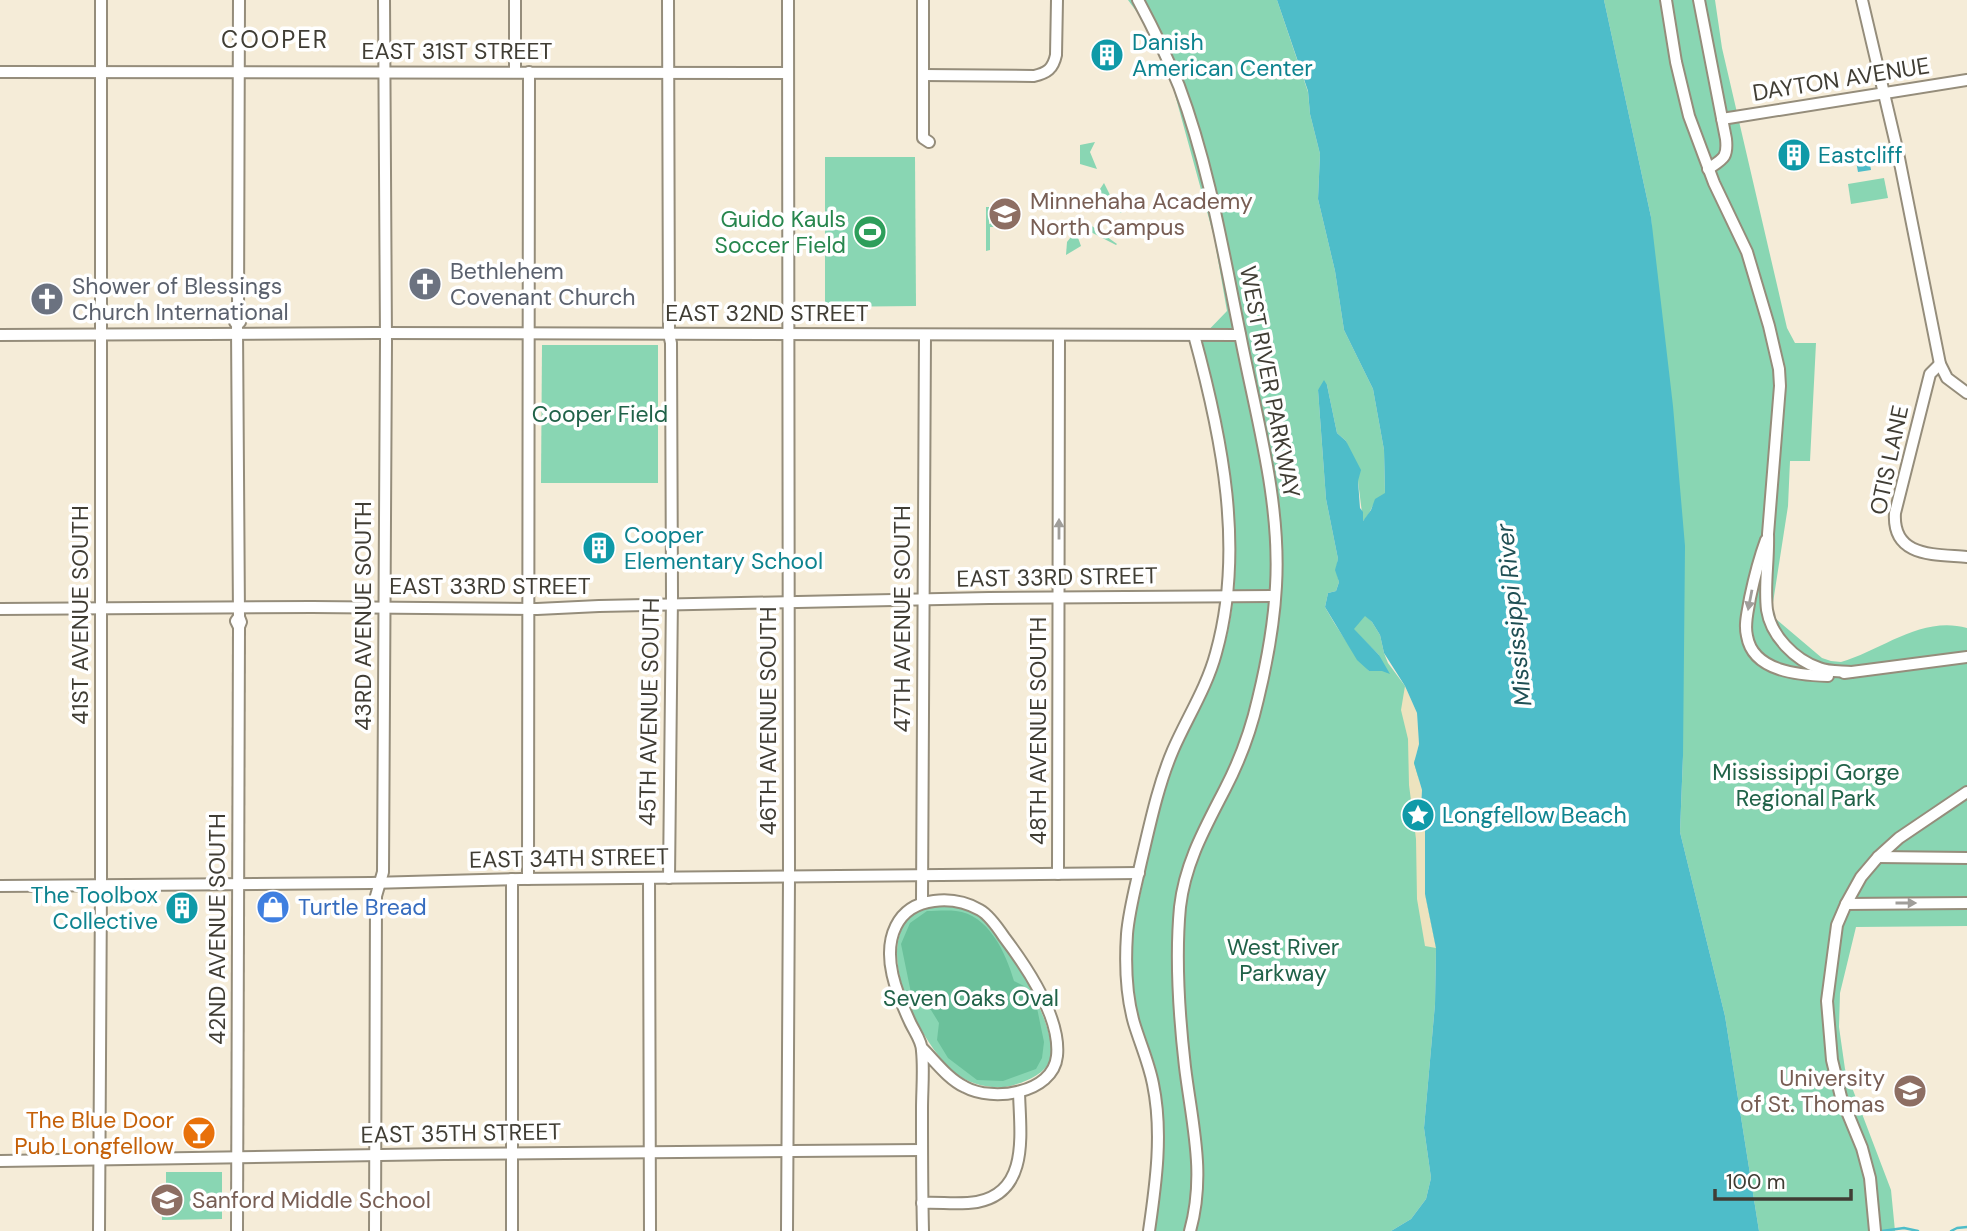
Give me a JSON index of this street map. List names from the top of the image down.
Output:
{
  "streets": {
    "street": [
      "EAST 31ST STREET",
      "DAYTON AVENUE",
      "EAST 32ND STREET",
      "WEST RIVER PARKWAY",
      "OTIS LANE",
      "EAST 33RD STREET",
      "41ST AVENUE SOUTH",
      "43RD AVENUE SOUTH",
      "47TH AVENUE SOUTH",
      "45TH AVENUE SOUTH",
      "46TH AVENUE SOUTH",
      "48TH AVENUE SOUTH",
      "EAST 34TH STREET",
      "42ND AVENUE SOUTH",
      "EAST 35TH STREET"
    ]
  },
  "crossings": [
    ["EAST 31ST STREET", "41ST AVENUE SOUTH"],
    ["EAST 31ST STREET", "43RD AVENUE SOUTH"],
    ["EAST 31ST STREET", "45TH AVENUE SOUTH"],
    ["EAST 31ST STREET", "46TH AVENUE SOUTH"],
    ["EAST 31ST STREET", "42ND AVENUE SOUTH"],
    ["EAST 32ND STREET", "WEST RIVER PARKWAY"],
    ["EAST 32ND STREET", "41ST AVENUE SOUTH"],
    ["EAST 32ND STREET", "43RD AVENUE SOUTH"],
    ["EAST 32ND STREET", "47TH AVENUE SOUTH"],
    ["EAST 32ND STREET", "45TH AVENUE SOUTH"],
    ["EAST 32ND STREET", "46TH AVENUE SOUTH"],
    ["EAST 32ND STREET", "48TH AVENUE SOUTH"],
    ["EAST 32ND STREET", "42ND AVENUE SOUTH"],
    ["WEST RIVER PARKWAY", "EAST 33RD STREET"],
    ["EAST 33RD STREET", "41ST AVENUE SOUTH"],
    ["EAST 33RD STREET", "43RD AVENUE SOUTH"],
    ["EAST 33RD STREET", "47TH AVENUE SOUTH"],
    ["EAST 33RD STREET", "45TH AVENUE SOUTH"],
    ["EAST 33RD STREET", "46TH AVENUE SOUTH"],
    ["EAST 33RD STREET", "48TH AVENUE SOUTH"],
    ["EAST 33RD STREET", "42ND AVENUE SOUTH"],
    ["41ST AVENUE SOUTH", "EAST 34TH STREET"],
    ["41ST AVENUE SOUTH", "EAST 35TH STREET"],
    ["43RD AVENUE SOUTH", "EAST 34TH STREET"],
    ["43RD AVENUE SOUTH", "EAST 35TH STREET"],
    ["47TH AVENUE SOUTH", "EAST 34TH STREET"],
    ["45TH AVENUE SOUTH", "EAST 34TH STREET"],
    ["46TH AVENUE SOUTH", "EAST 34TH STREET"],
    ["46TH AVENUE SOUTH", "EAST 35TH STREET"],
    ["48TH AVENUE SOUTH", "EAST 34TH STREET"],
    ["EAST 34TH STREET", "42ND AVENUE SOUTH"],
    ["42ND AVENUE SOUTH", "EAST 35TH STREET"]
  ],
  "one_way": ["48TH AVENUE SOUTH"],
  "districts": ["COOPER"],
  "water": ["Mississippi River"],
  "parks": [
    "Cooper Field",
    "Mississippi Gorge Regional Park",
    "West River Parkway",
    "Seven Oaks Oval"
  ],
  "places": {
    "building": [
      "Danish American Center",
      "Eastcliff",
      "Cooper Elementary School",
      "The Toolbox Collective"
    ],
    "school or university": ["Minnehaha Academy North Campus", "University of St. Thomas", "Sanford Middle School"],
    "sports": ["Guido Kauls Soccer Field"],
    "church": ["Bethlehem Covenant Church", "Shower of Blessings Church International"],
    "place": ["Longfellow Beach"],
    "shop": ["Turtle Bread"],
    "bar": ["The Blue Door Pub Longfellow"]
  },
  "scale_bar": "100 m"
}
